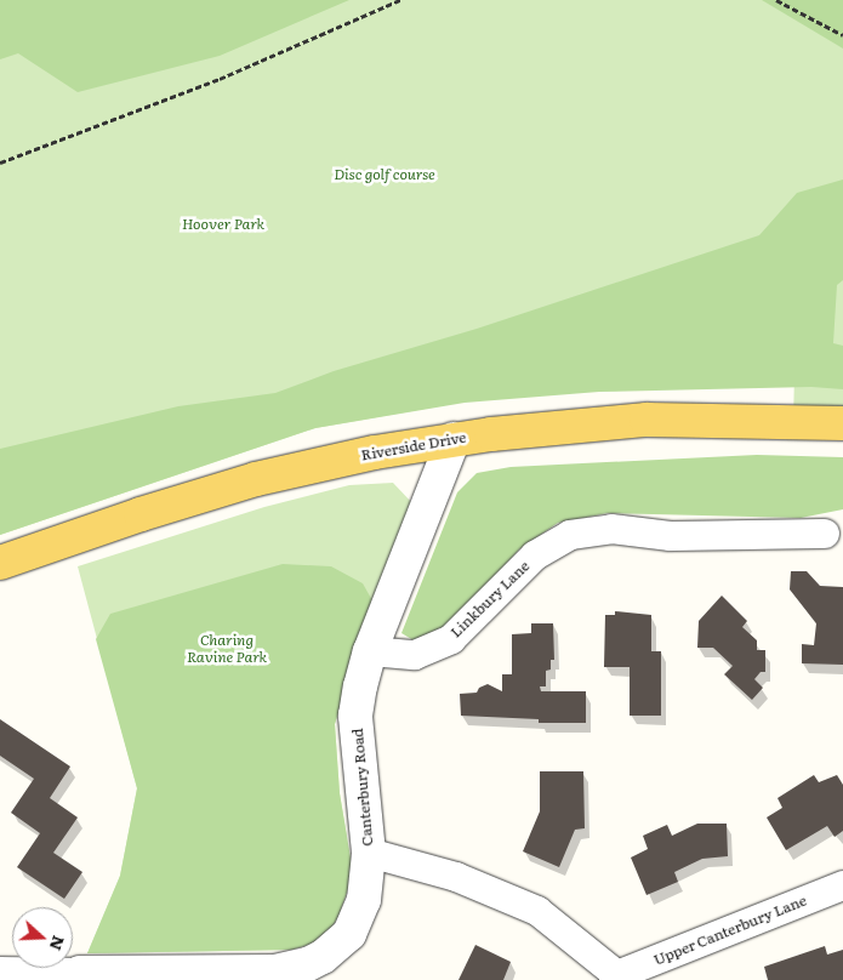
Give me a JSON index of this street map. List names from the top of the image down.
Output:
{
  "streets": {
    "main road": ["Riverside Drive"],
    "street": ["Linkbury Lane", "Canterbury Road", "Upper Canterbury Lane"]
  },
  "crossings": [
    ["Riverside Drive", "Canterbury Road"],
    ["Linkbury Lane", "Canterbury Road"]
  ],
  "parks": ["Disc golf course", "Hoover Park", "Charing Ravine Park"],
  "north": "right"
}
